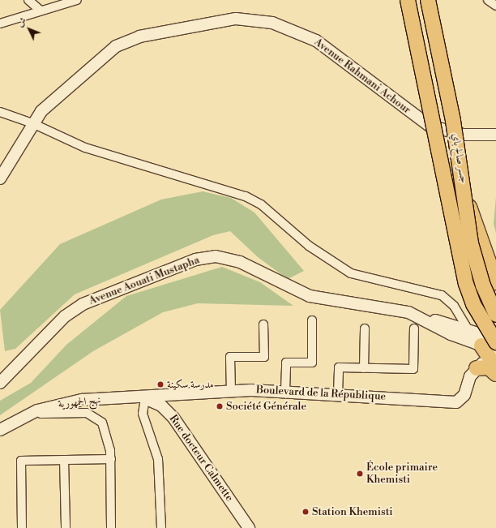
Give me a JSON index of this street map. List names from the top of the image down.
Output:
{
  "streets": {
    "highway": ["جسر صالح باي"],
    "main road": [
      "Avenue Rahmani Achour",
      "Avenue Aouati Mustapha",
      "Boulevard de la République",
      "نهج الجمهورية",
      "Rue docteur Calmette"
    ]
  },
  "crossings": [
    ["Boulevard de la République", "نهج الجمهورية"],
    ["Boulevard de la République", "Rue docteur Calmette"],
    ["نهج الجمهورية", "Rue docteur Calmette"]
  ],
  "places": [
    "مدرسة سكينة",
    "Société Générale",
    "École primaire Khemisti",
    "Station Khemisti"
  ],
  "north": "top left"
}
